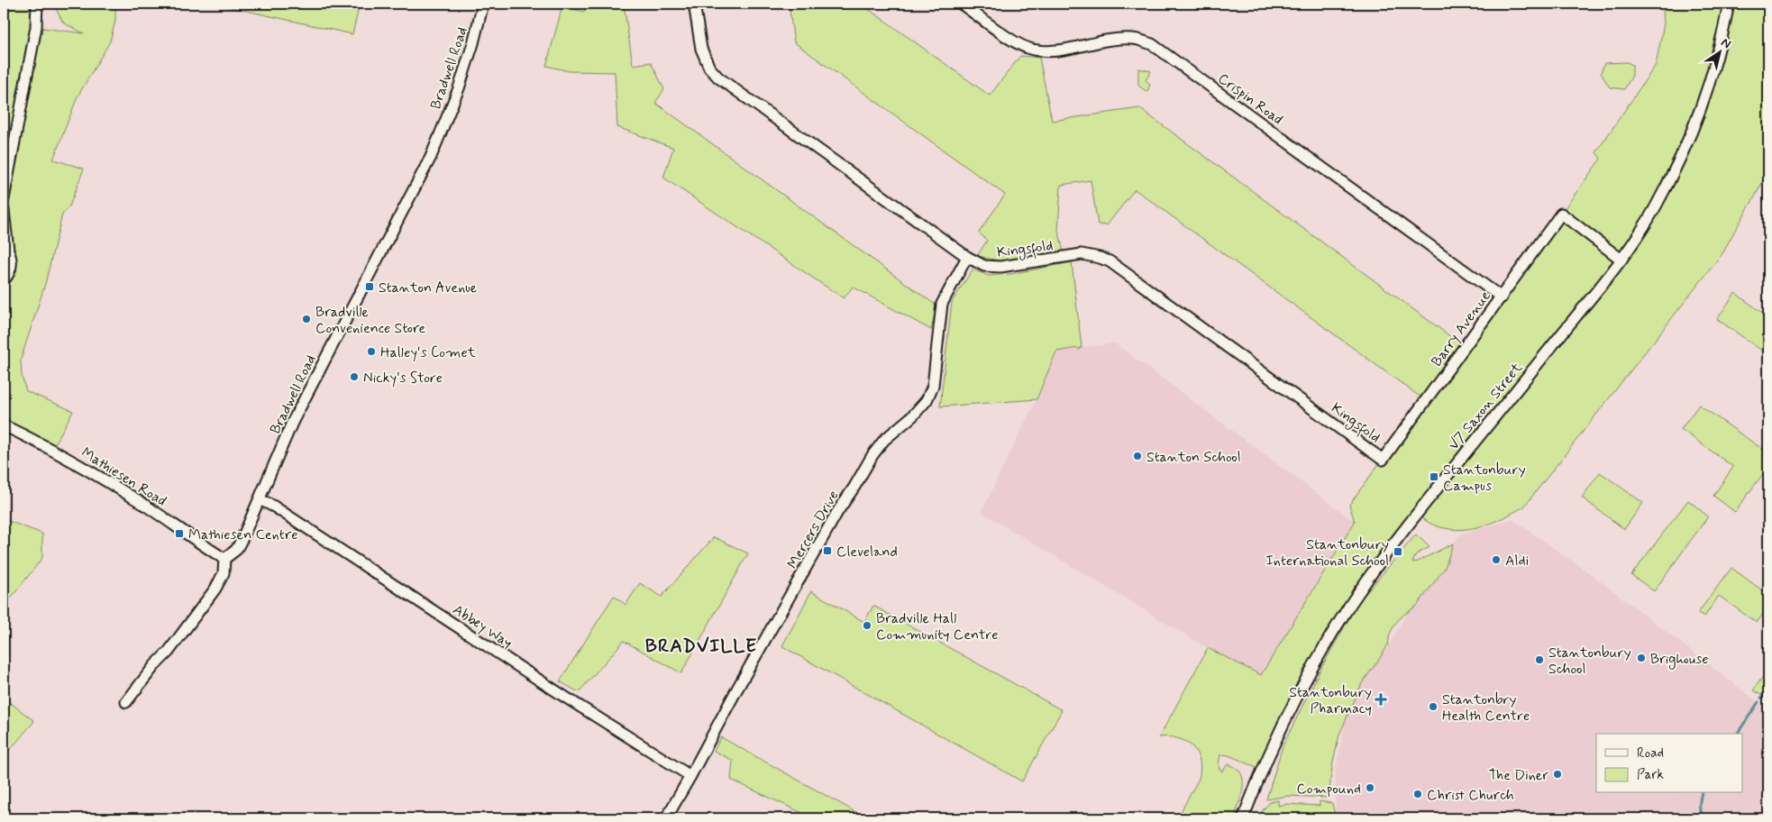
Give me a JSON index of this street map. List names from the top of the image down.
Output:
{
  "streets": {
    "street": [
      "Bradwell Road",
      "Crispin Road",
      "Kingsfold",
      "Barry Avenue",
      "V7 Saxon Street",
      "Mathiesen Road",
      "Mercers Drive",
      "Abbey Way"
    ]
  },
  "crossings": [
    ["Bradwell Road", "Mathiesen Road"],
    ["Bradwell Road", "Abbey Way"],
    ["Crispin Road", "Barry Avenue"],
    ["Kingsfold", "Barry Avenue"],
    ["Kingsfold", "Mercers Drive"],
    ["Barry Avenue", "V7 Saxon Street"],
    ["Mercers Drive", "Abbey Way"]
  ],
  "districts": ["BRADVILLE"],
  "places": {
    "transit": [
      "Stanton Avenue",
      "Stantonbury Campus",
      "Mathiesen Centre",
      "Cleveland",
      "Stantonbury International School"
    ],
    "other": [
      "Bradville Convenience Store",
      "Halley's Comet",
      "Nicky's Store",
      "Stanton School",
      "Aldi",
      "Bradville Hall Community Centre",
      "Brighouse",
      "Stantonbury School",
      "Stantonbry Health Centre",
      "The Diner",
      "Compound",
      "Christ Church"
    ],
    "health": ["Stantonbury Pharmacy"]
  },
  "legend": ["Road", "Park"],
  "north": "top right"
}
